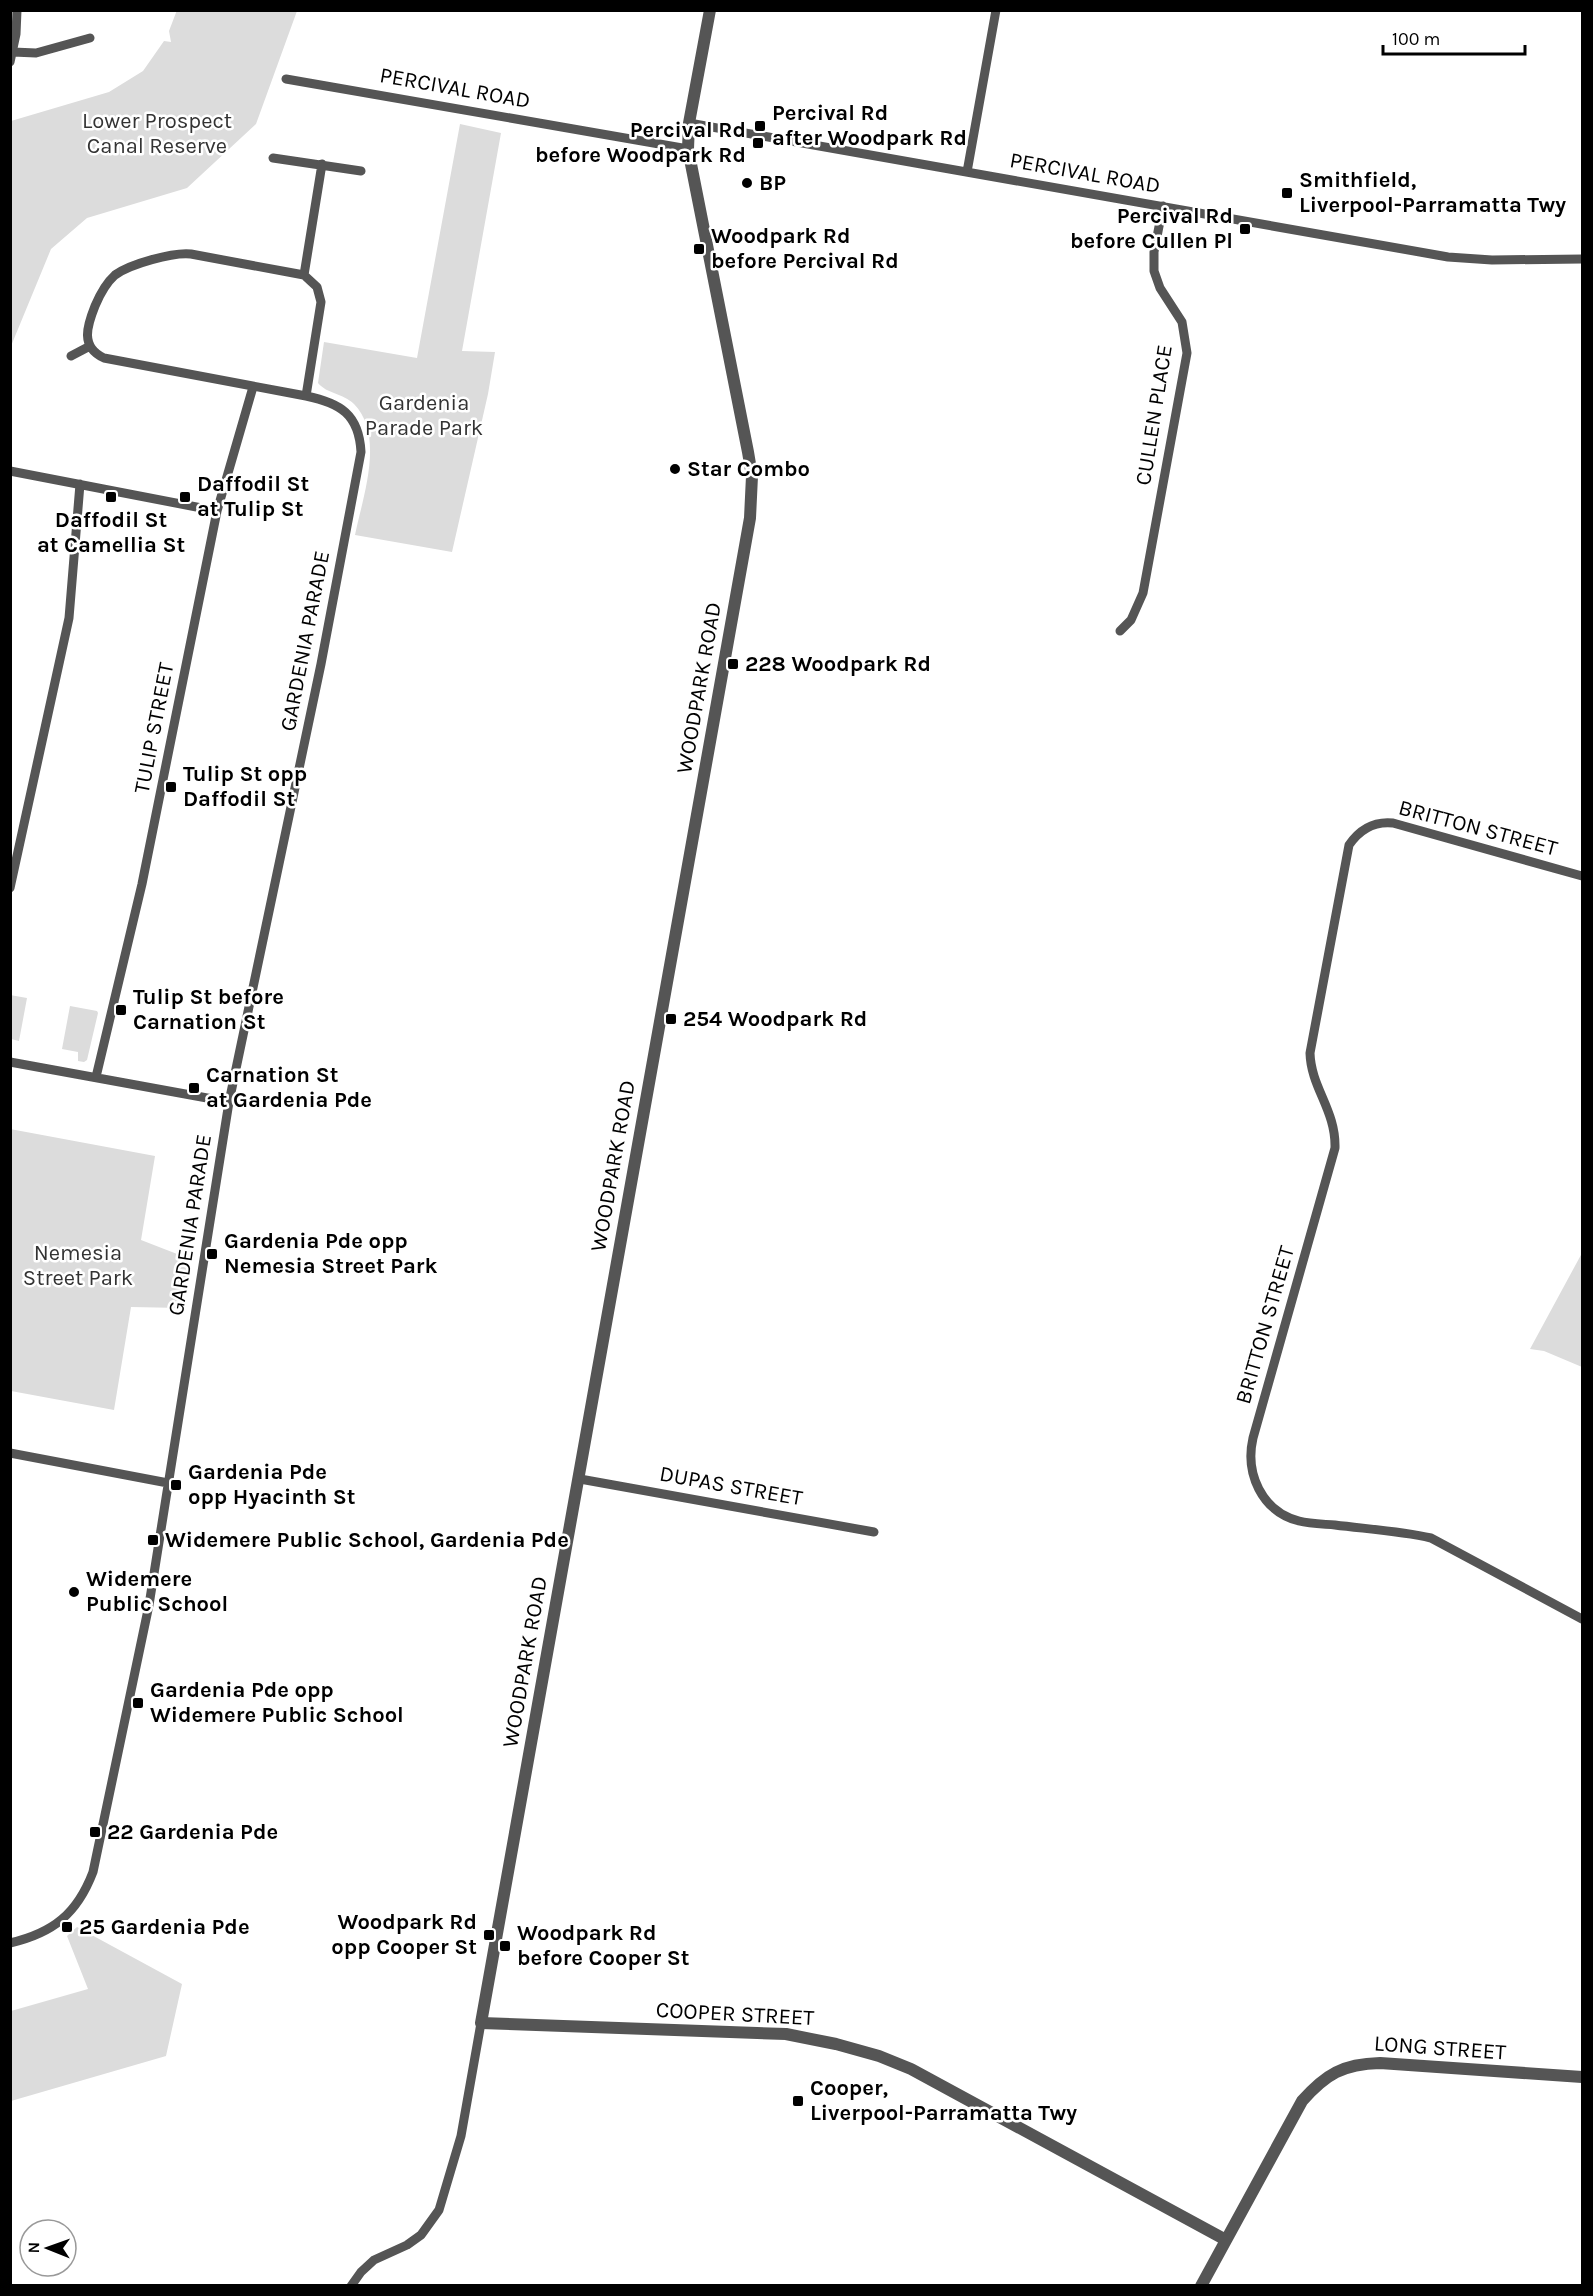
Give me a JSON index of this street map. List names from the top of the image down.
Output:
{
  "streets": {
    "street": [
      "PERCIVAL ROAD",
      "CULLEN PLACE",
      "GARDENIA PARADE",
      "WOODPARK ROAD",
      "TULIP STREET",
      "BRITTON STREET",
      "DUPAS STREET",
      "COOPER STREET",
      "LONG STREET"
    ]
  },
  "crossings": [
    ["PERCIVAL ROAD", "CULLEN PLACE"],
    ["PERCIVAL ROAD", "WOODPARK ROAD"],
    ["GARDENIA PARADE", "TULIP STREET"],
    ["WOODPARK ROAD", "DUPAS STREET"],
    ["WOODPARK ROAD", "COOPER STREET"],
    ["COOPER STREET", "LONG STREET"]
  ],
  "parks": ["Lower Prospect Canal Reserve", "Gardenia Parade Park", "Nemesia Street Park"],
  "places": {
    "transit": [
      "Percival Rd after Woodpark Rd",
      "Percival Rd before Woodpark Rd",
      "Smithfield, Liverpool-Parramatta Twy",
      "Percival Rd before Cullen Pl",
      "Woodpark Rd before Percival Rd",
      "Daffodil St at Camellia St",
      "Daffodil St at Tulip St",
      "228 Woodpark Rd",
      "Tulip St opp Daffodil St",
      "Tulip St before Carnation St",
      "254 Woodpark Rd",
      "Carnation St at Gardenia Pde",
      "Gardenia Pde opp Nemesia Street Park",
      "Gardenia Pde opp Hyacinth St",
      "Widemere Public School, Gardenia Pde",
      "Gardenia Pde opp Widemere Public School",
      "22 Gardenia Pde",
      "25 Gardenia Pde",
      "Woodpark Rd opp Cooper St",
      "Woodpark Rd before Cooper St",
      "Cooper, Liverpool-Parramatta Twy"
    ],
    "other": ["BP", "Star Combo", "Widemere Public School"]
  },
  "scale_bar": "100 m",
  "north": "left"
}
